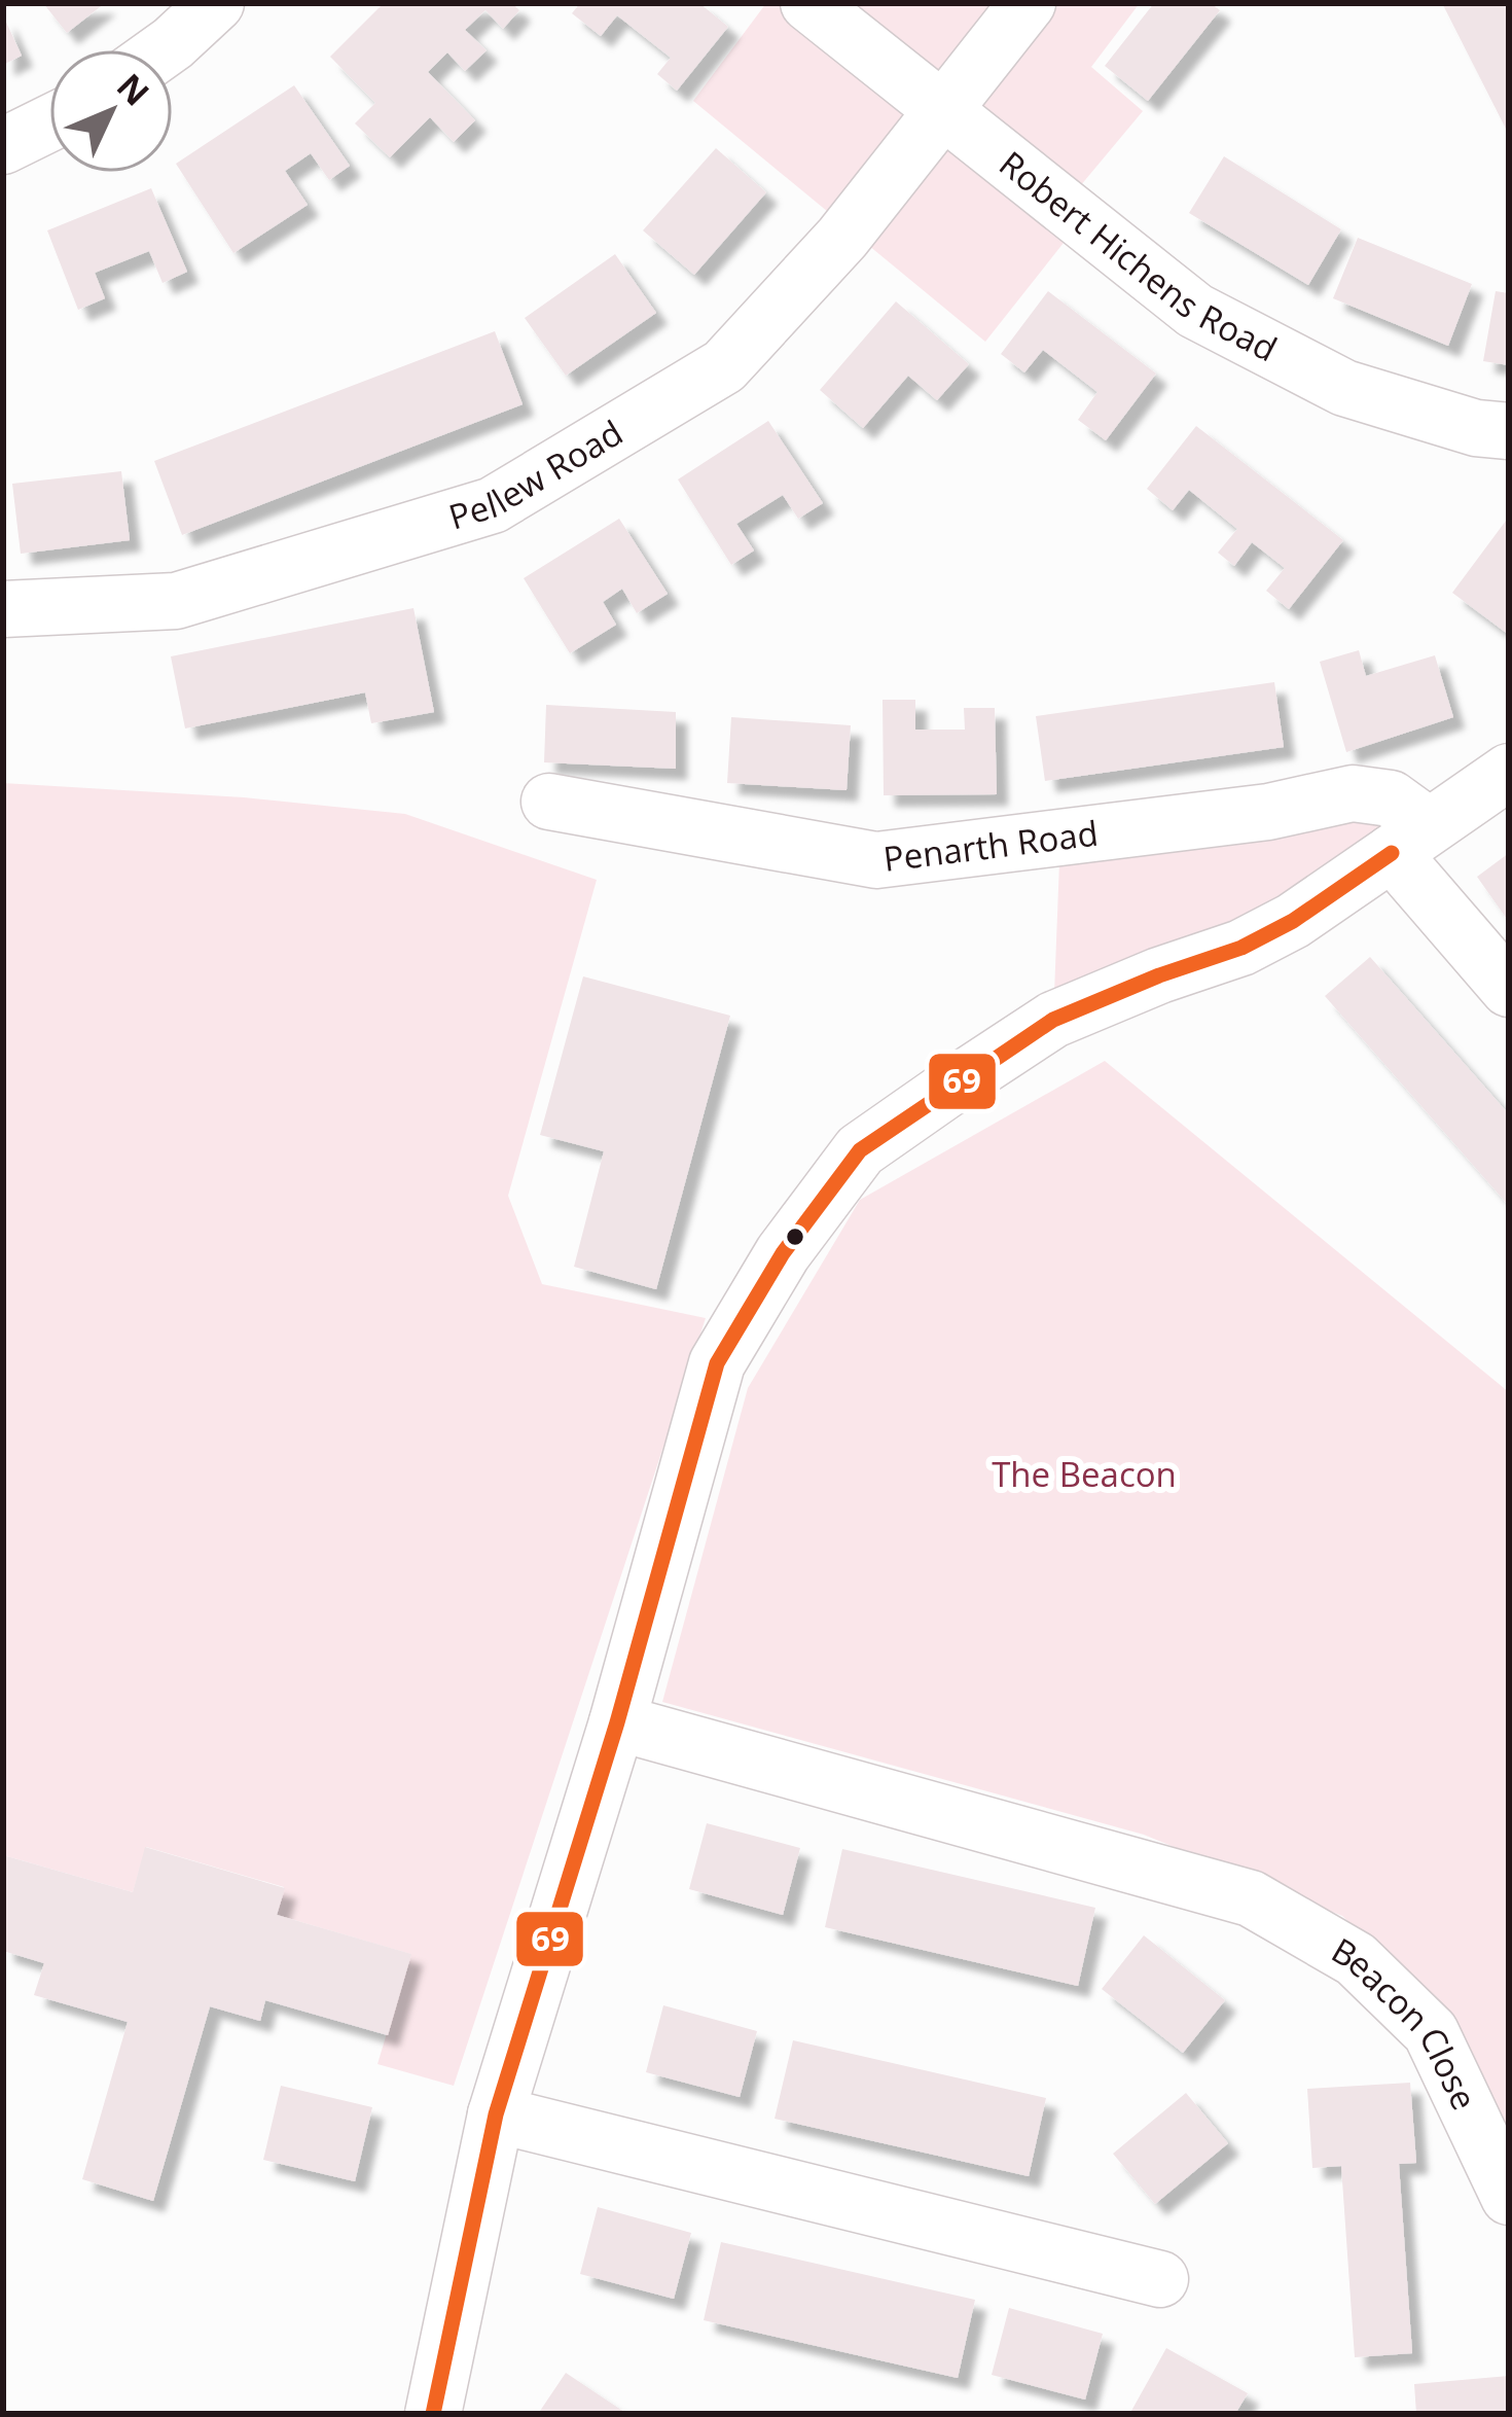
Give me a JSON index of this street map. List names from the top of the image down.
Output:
{
  "streets": {
    "street": [
      "Robert Hichens Road",
      "Pellew Road",
      "Penarth Road",
      "Beacon Close"
    ]
  },
  "crossings": [
    ["Robert Hichens Road", "Pellew Road"]
  ],
  "parks": ["The Beacon"],
  "lines": ["transit line 69"],
  "north": "top right"
}
